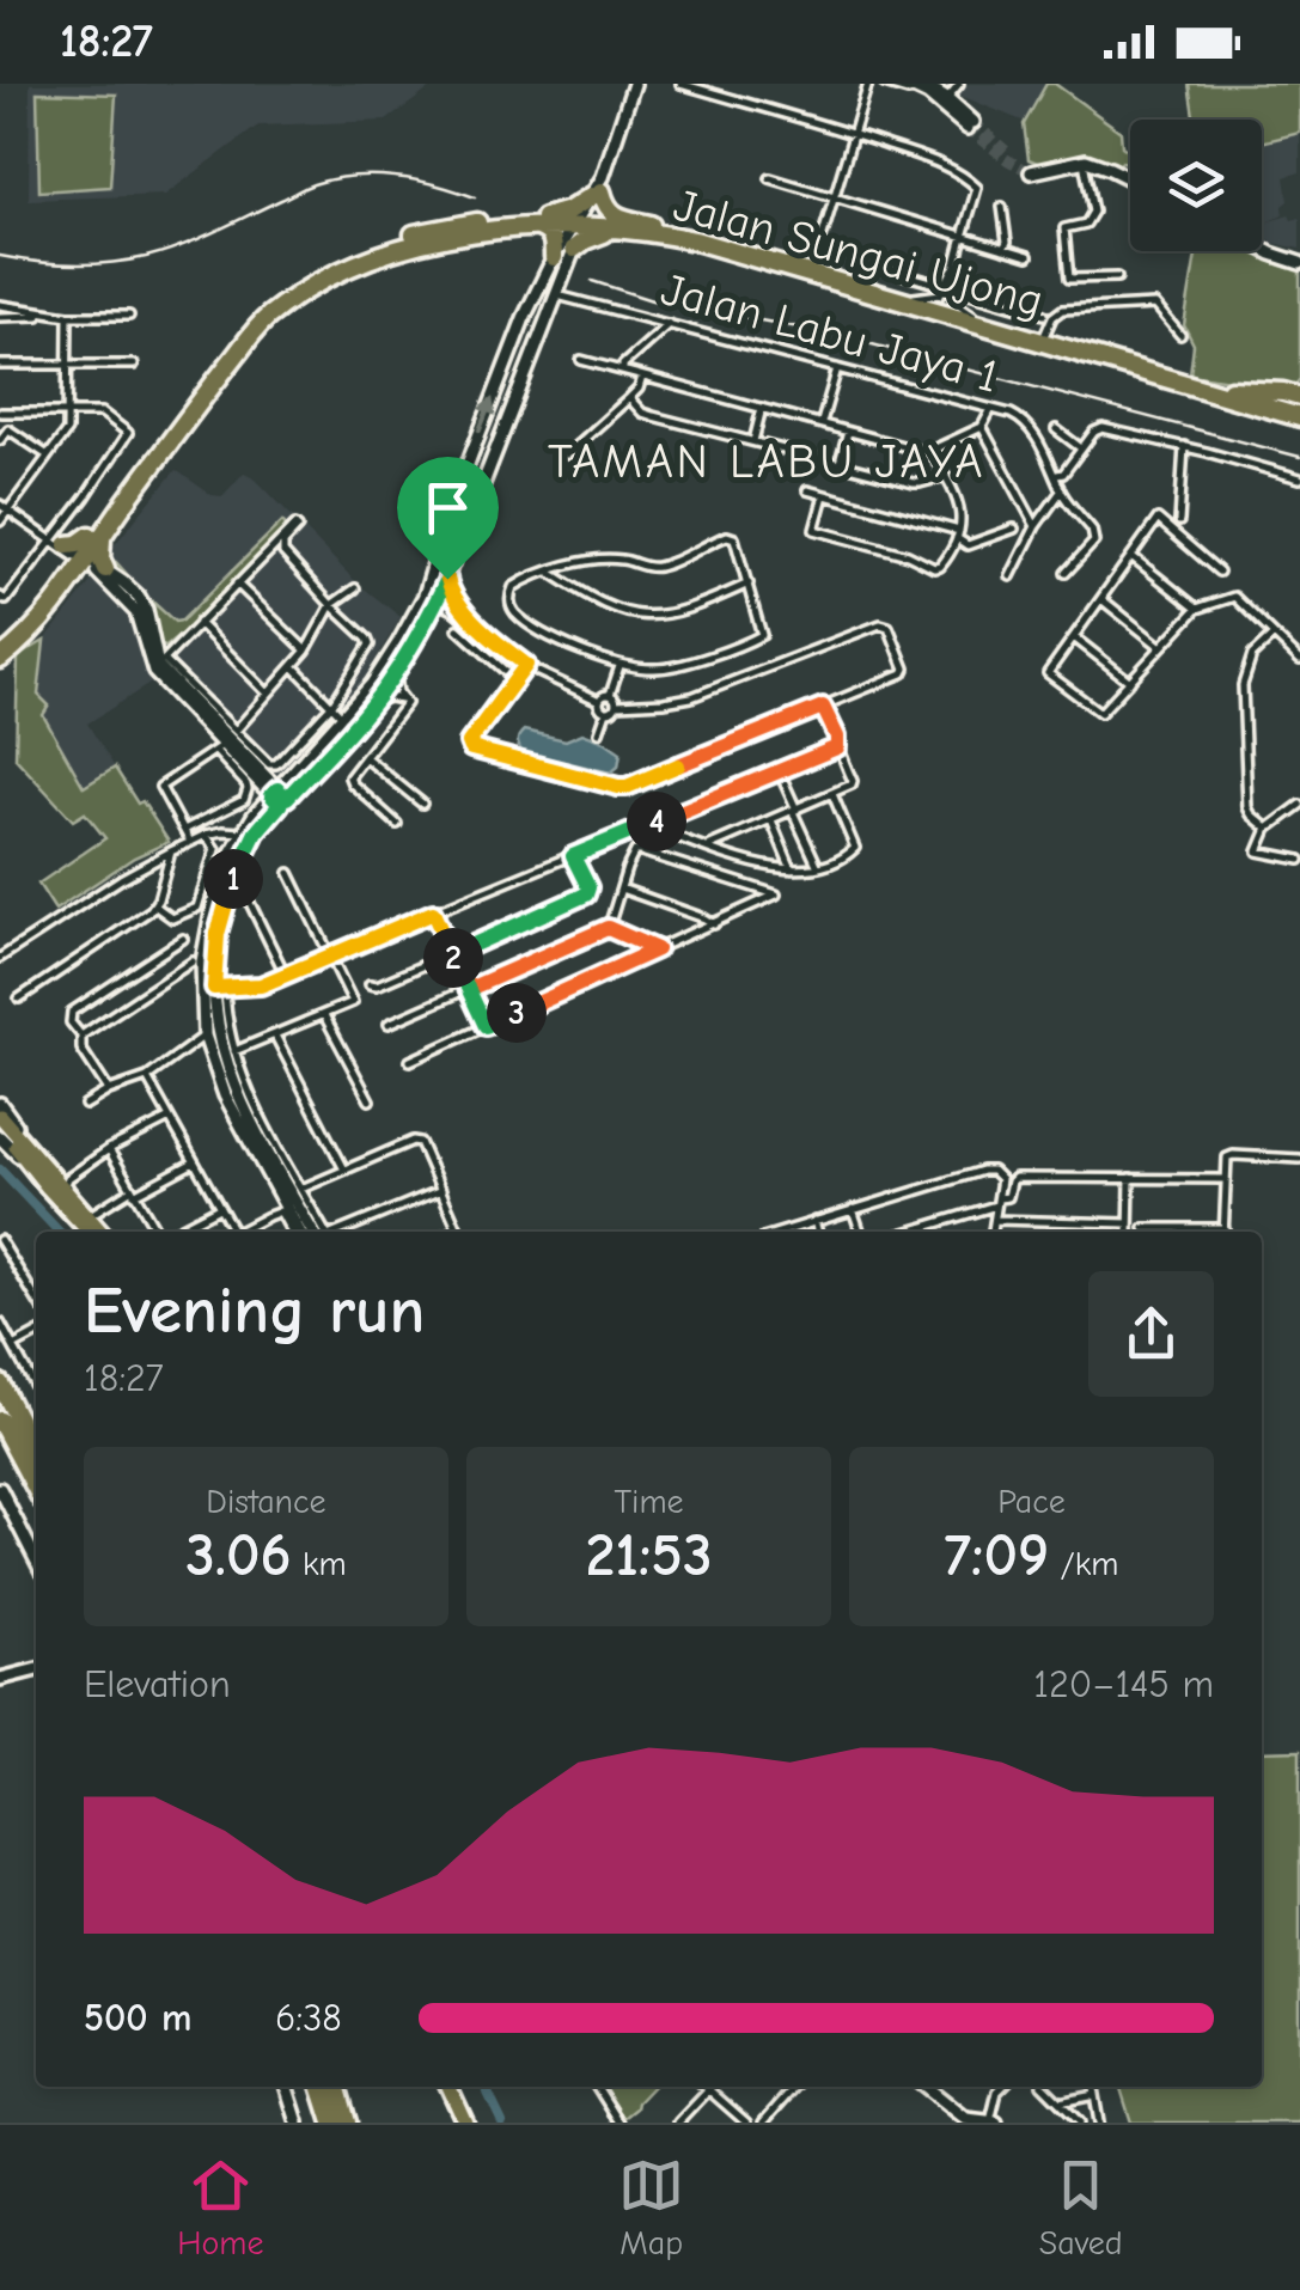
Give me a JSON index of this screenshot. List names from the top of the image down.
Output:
{
  "streets": {
    "highway": ["Jalan Sungai Ujong"],
    "street": ["Jalan Labu Jaya 1"]
  },
  "districts": ["TAMAN LABU JAYA"],
  "page": {
    "status": "18:27",
    "pins": [
      "4",
      "1",
      "2",
      "3"
    ],
    "heading": ["Evening run", "18:27"],
    "stats": [
      ["Distance", "3.06 km"],
      ["Time", "21:53"],
      ["Pace", "7:09 /km"]
    ],
    "chart": ["Elevation", "120–145 m"],
    "list": [
      {
        "name": "500 m",
        "note": "6:38"
      }
    ],
    "tabs": ["Home", "Map", "Saved"]
  }
}
